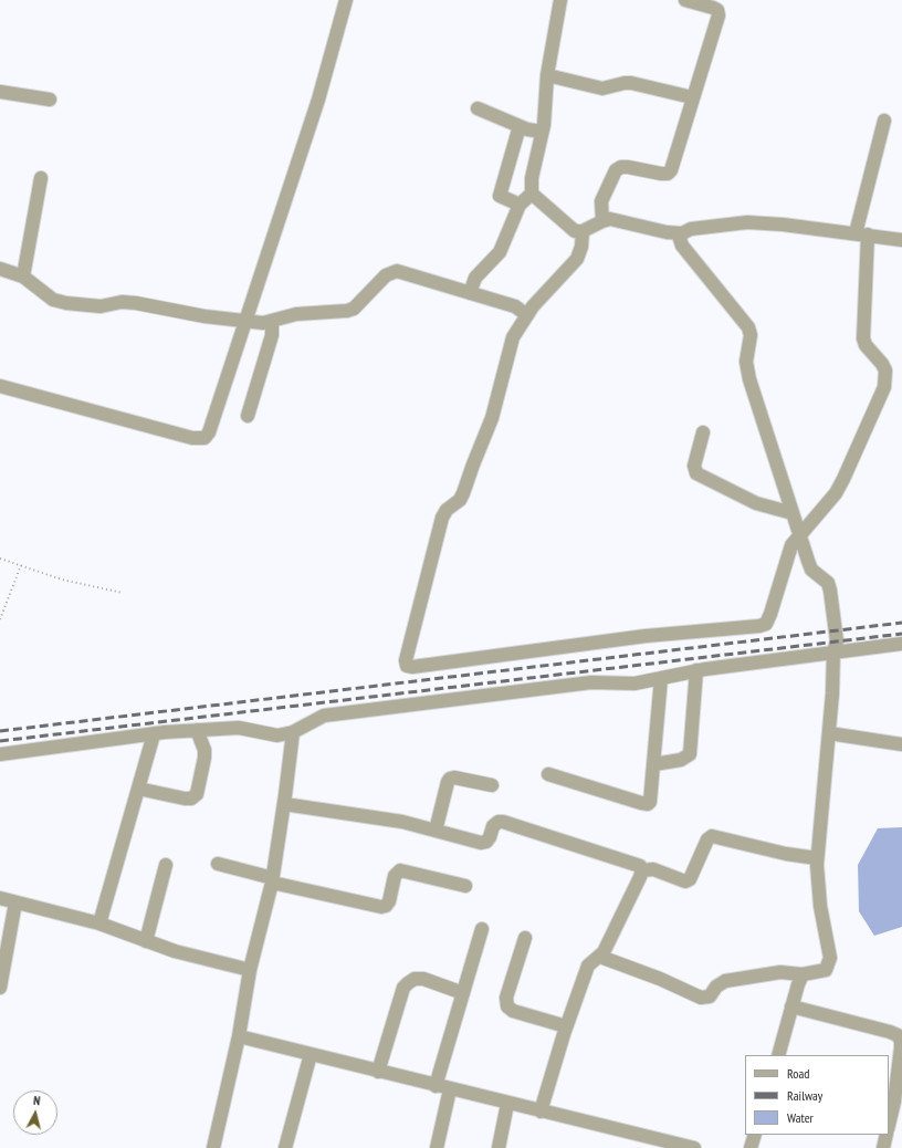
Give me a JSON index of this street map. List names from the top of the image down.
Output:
{
  "legend": ["Road", "Railway", "Water"],
  "north": "top"
}
